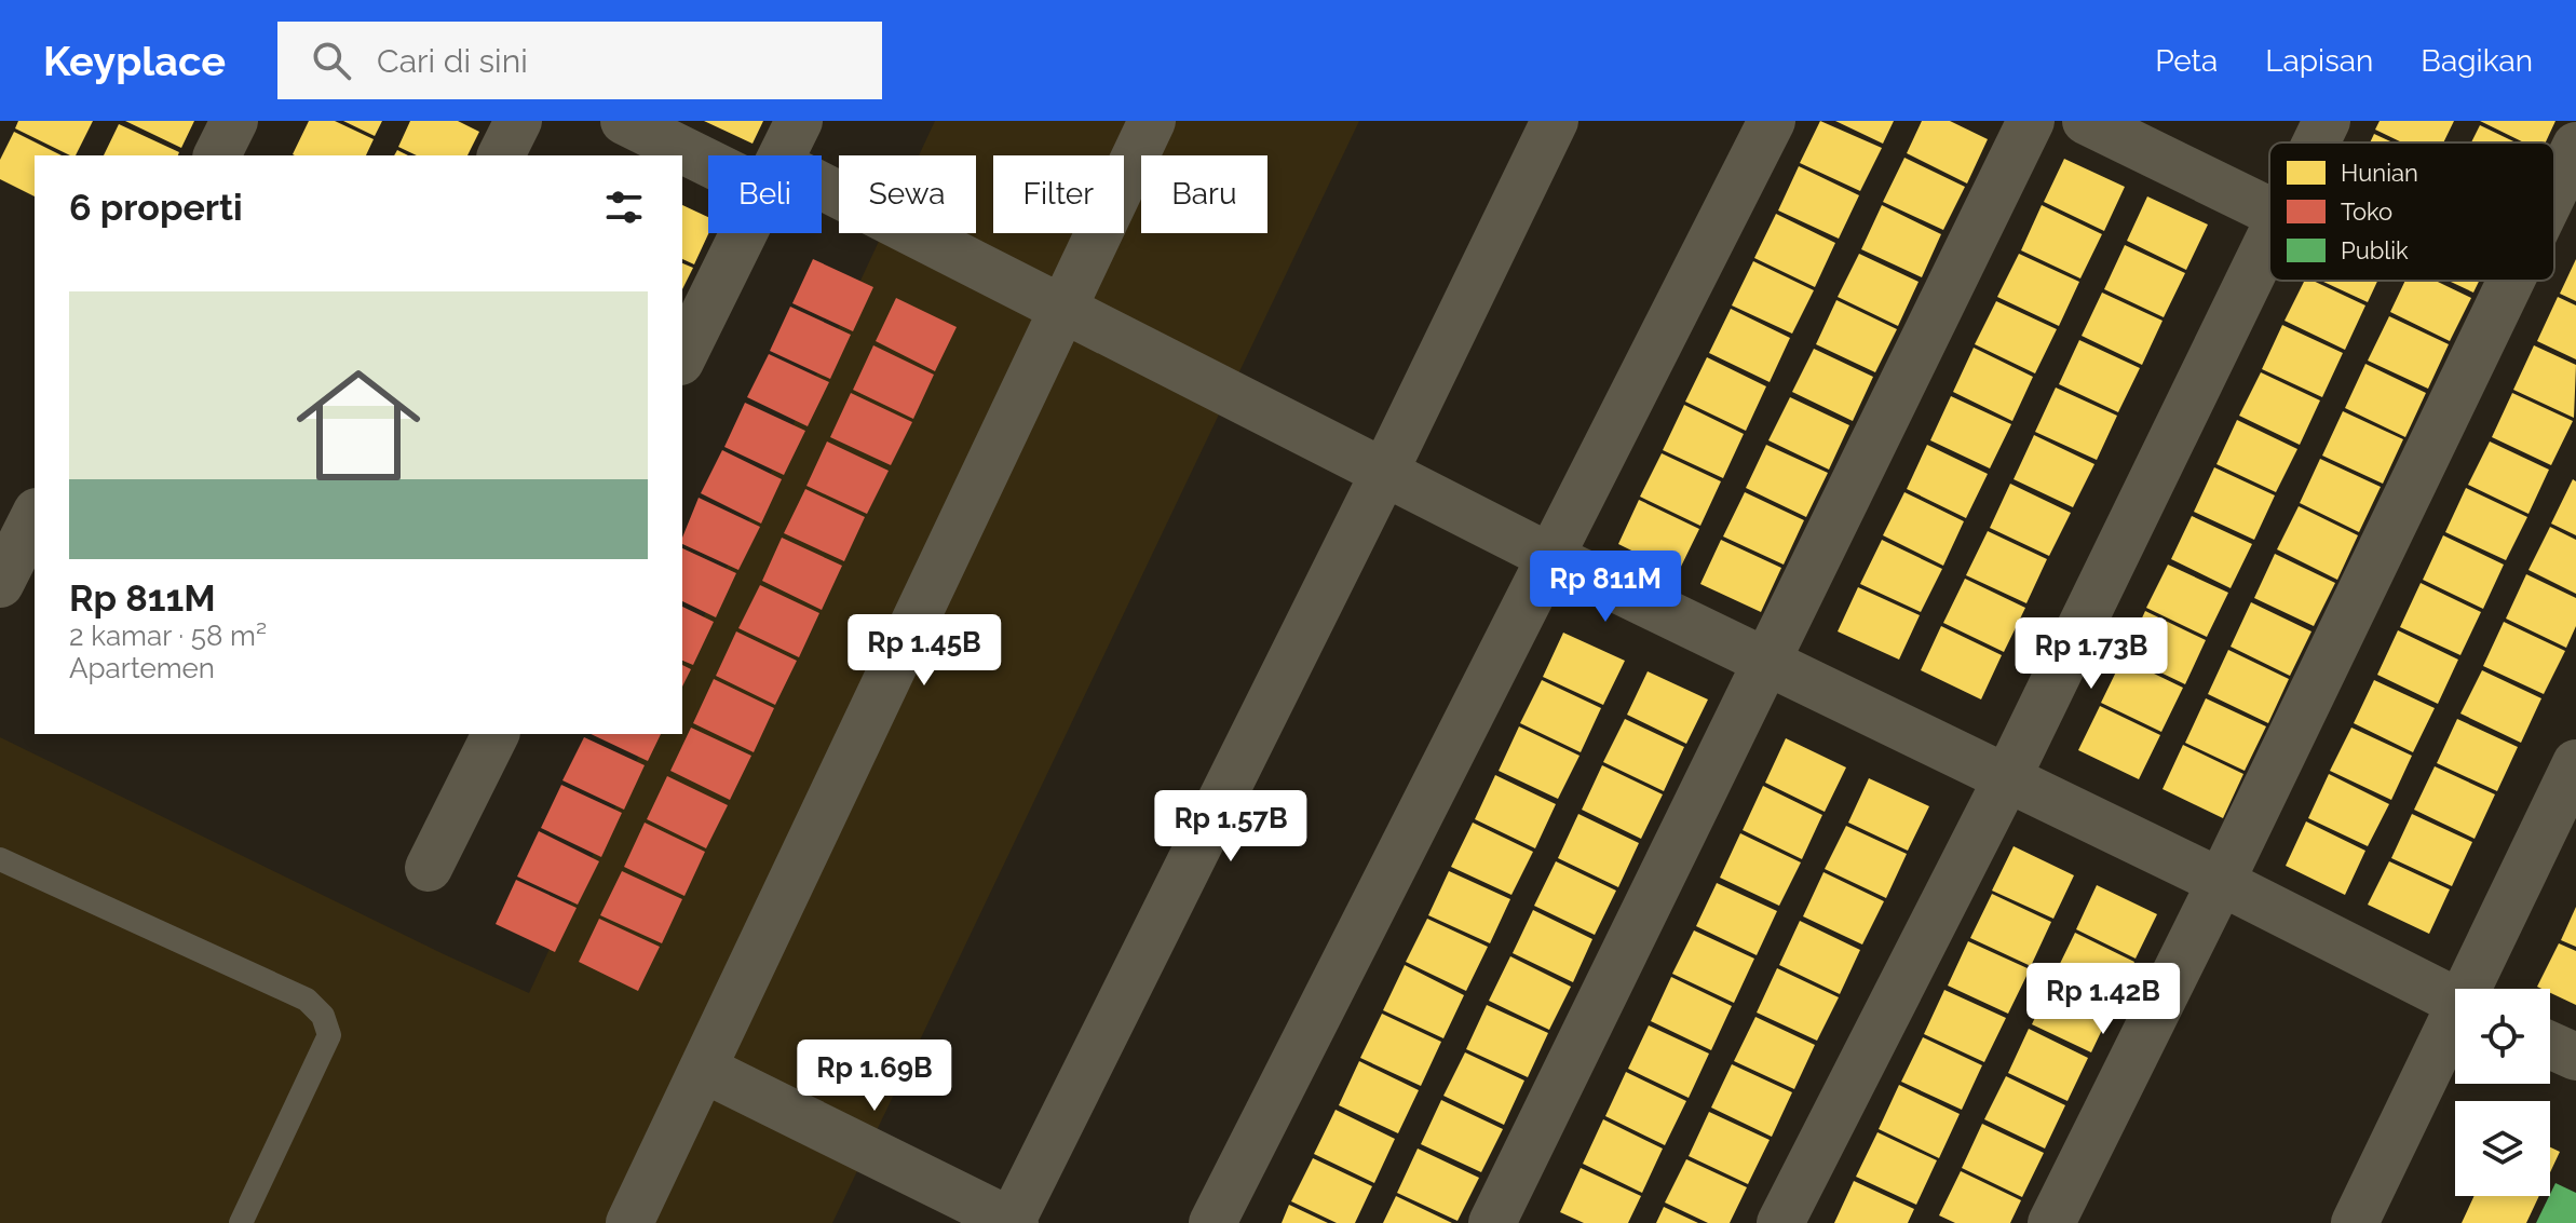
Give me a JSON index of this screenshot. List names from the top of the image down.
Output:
{
  "legend": ["Hunian", "Toko", "Publik"],
  "page": {
    "header": "Keyplace",
    "search": "Cari di sini",
    "nav": ["Peta", "Lapisan", "Bagikan"],
    "chip": [
      "Beli",
      "Sewa",
      "Filter",
      "Baru"
    ],
    "heading": "6 properti",
    "list": [
      {
        "name": "Rp 811M",
        "note": "2 kamar · 58 m² · Apartemen"
      }
    ],
    "price": [
      "Rp 811M",
      "Rp 1.45B",
      "Rp 1.73B",
      "Rp 1.57B",
      "Rp 1.42B",
      "Rp 1.69B"
    ]
  }
}
